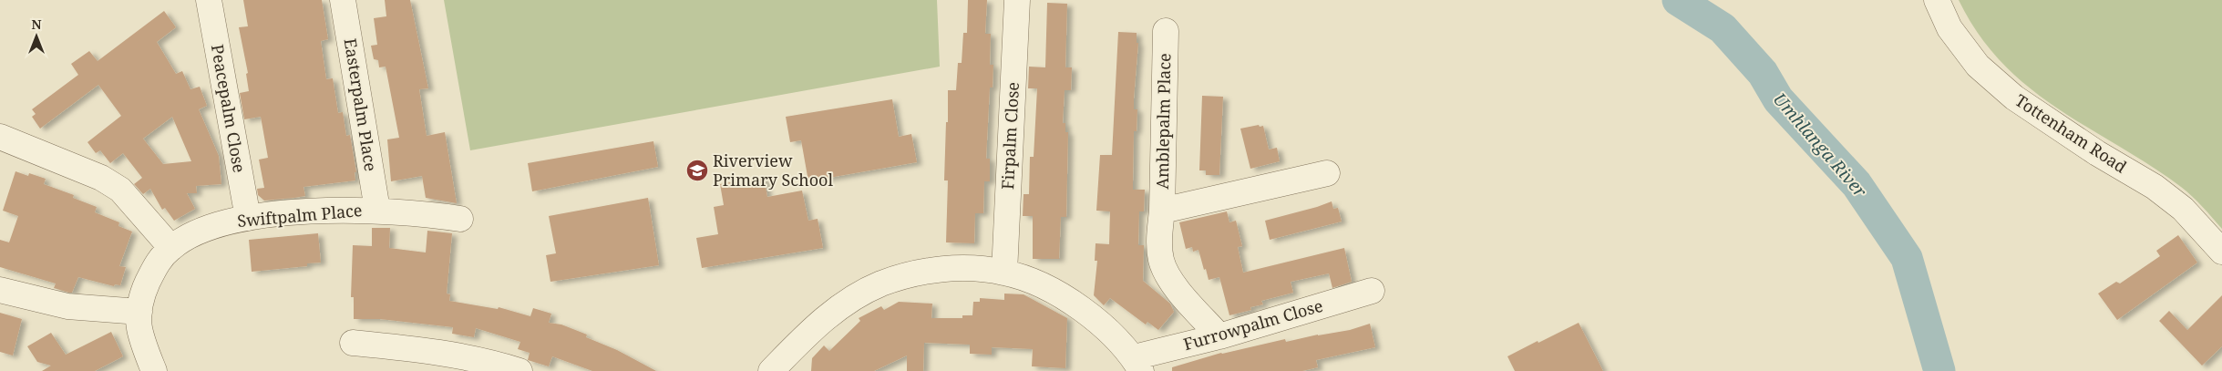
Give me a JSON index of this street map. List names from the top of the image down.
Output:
{
  "streets": {
    "street": [
      "Easterpalm Place",
      "Peacepalm Close",
      "Amblepalm Place",
      "Tottenham Road",
      "Firpalm Close",
      "Swiftpalm Place",
      "Furrowpalm Close"
    ]
  },
  "crossings": [
    ["Easterpalm Place", "Swiftpalm Place"],
    ["Peacepalm Close", "Swiftpalm Place"],
    ["Amblepalm Place", "Furrowpalm Close"]
  ],
  "water": ["Umhlanga River"],
  "places": {
    "school or university": ["Riverview Primary School"]
  },
  "north": "top"
}
